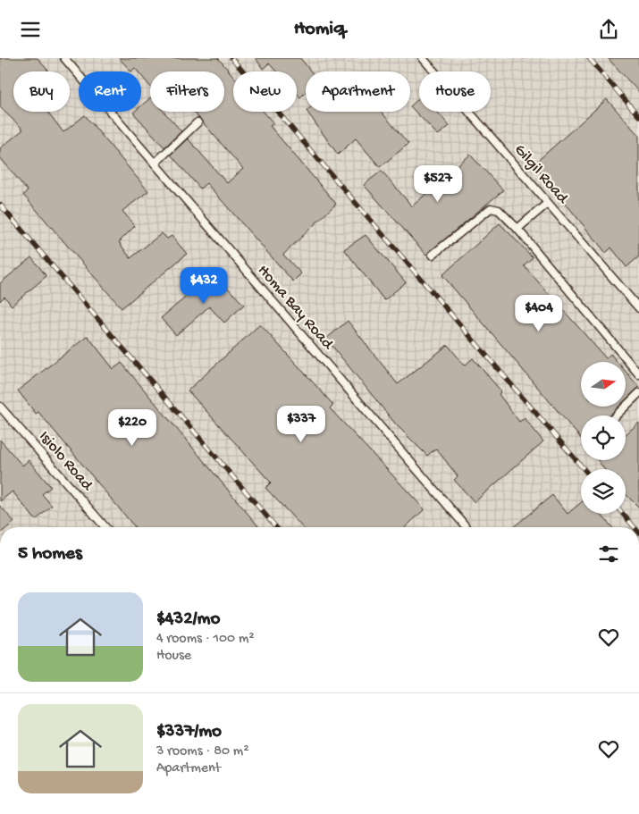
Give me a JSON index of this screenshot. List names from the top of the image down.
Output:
{
  "streets": {
    "lane": ["Gilgil Road", "Homa Bay Road", "Isiolo Road"]
  },
  "north": "right",
  "page": {
    "header": "Homiq",
    "chip": [
      "Buy",
      "Rent",
      "Filters",
      "New",
      "Apartment",
      "House"
    ],
    "price": [
      "$527",
      "$432",
      "$404",
      "$337",
      "$220"
    ],
    "heading": "5 homes",
    "list": [
      {
        "name": "$432/mo",
        "note": "4 rooms · 100 m² · House"
      },
      {
        "name": "$337/mo",
        "note": "3 rooms · 80 m² · Apartment"
      }
    ]
  }
}
